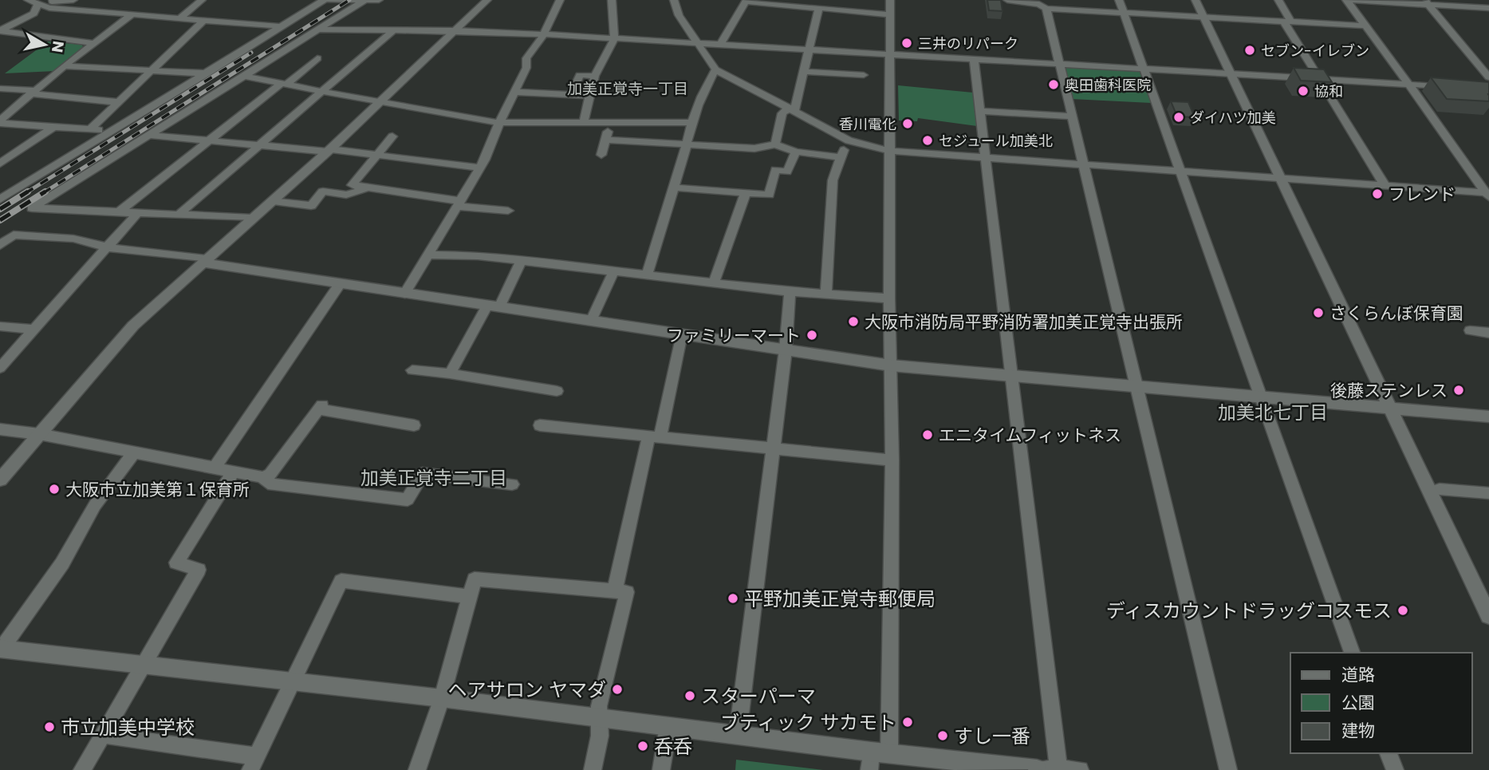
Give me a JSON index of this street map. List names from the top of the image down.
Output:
{
  "districts": ["加美正覚寺一丁目", "加美北七丁目", "加美正覚寺二丁目"],
  "places": [
    "三井のリパーク",
    "セブン-イレブン",
    "奥田歯科医院",
    "協和",
    "ダイハツ加美",
    "香川電化",
    "セジュール加美北",
    "フレンド",
    "さくらんぼ保育園",
    "大阪市消防局平野消防署加美正覚寺出張所",
    "ファミリーマート",
    "後藤ステンレス",
    "エニタイムフィットネス",
    "大阪市立加美第１保育所",
    "平野加美正覚寺郵便局",
    "ディスカウントドラッグコスモス",
    "ヘアサロン ヤマダ",
    "スターパーマ",
    "ブティック サカモト",
    "市立加美中学校",
    "すし一番",
    "呑呑"
  ],
  "legend": ["道路", "公園", "建物"],
  "north": "right"
}
